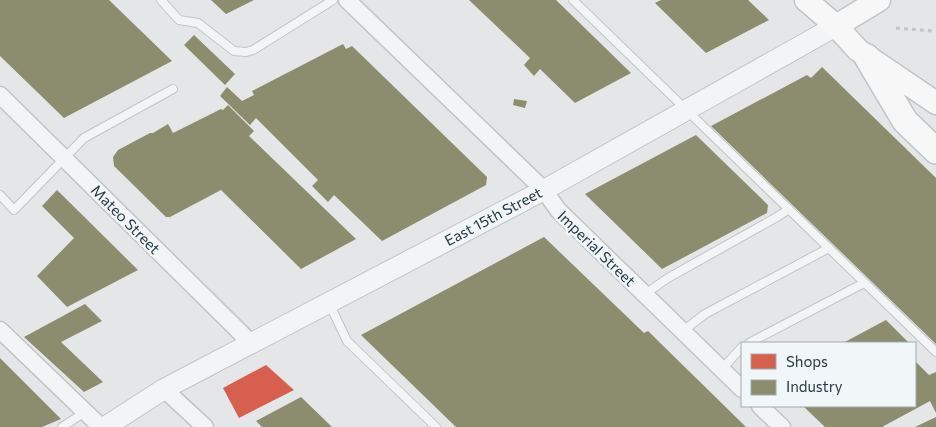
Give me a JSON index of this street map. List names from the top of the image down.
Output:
{
  "streets": {
    "main road": ["East 15th Street"],
    "street": ["Mateo Street", "Imperial Street"]
  },
  "crossings": [
    ["East 15th Street", "Mateo Street"],
    ["East 15th Street", "Imperial Street"]
  ],
  "legend": ["Shops", "Industry"]
}
